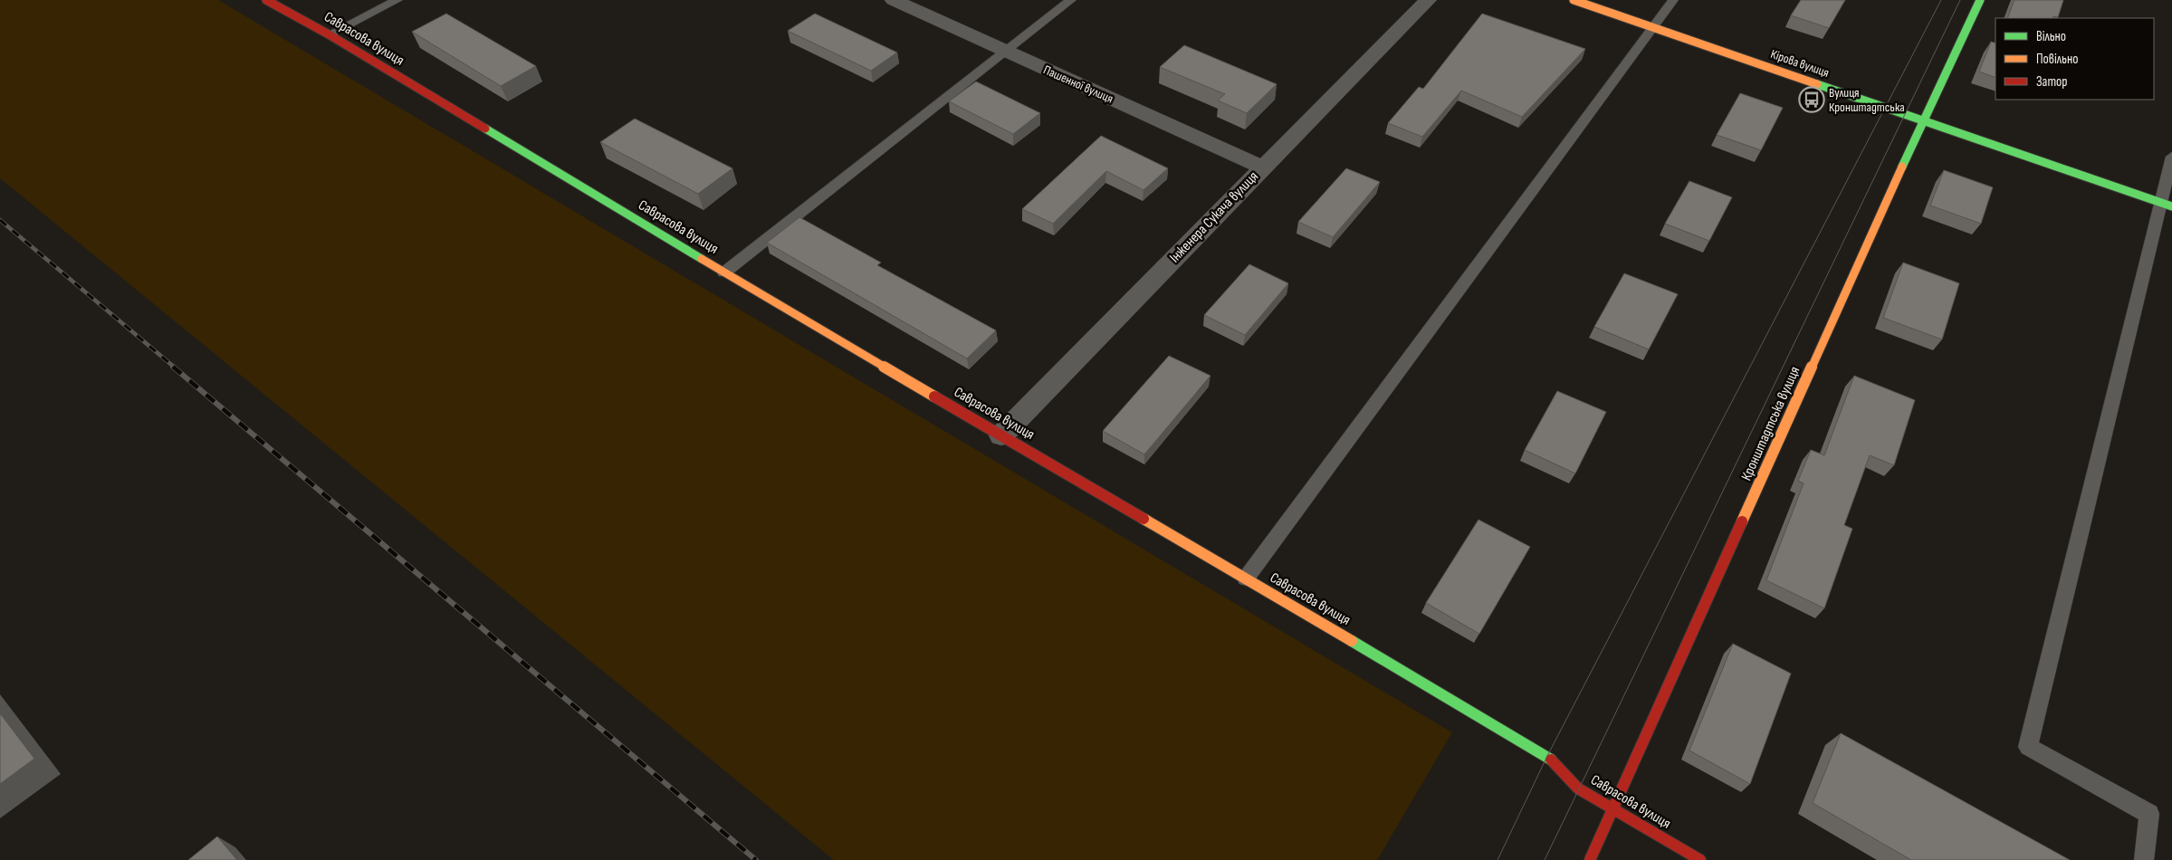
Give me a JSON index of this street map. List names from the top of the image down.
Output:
{
  "streets": {
    "street": [
      "Саврасова вулиця",
      "Кірова вулиця",
      "Пашенної вулиця",
      "Інженера Сукача вулиця",
      "Кронштадтська вулиця"
    ]
  },
  "crossings": [
    ["Саврасова вулиця", "Інженера Сукача вулиця"],
    ["Саврасова вулиця", "Кронштадтська вулиця"],
    ["Кірова вулиця", "Кронштадтська вулиця"],
    ["Пашенної вулиця", "Інженера Сукача вулиця"]
  ],
  "places": {
    "bus stop": ["Вулиця Кронштадтська"]
  },
  "legend": ["Вільно", "Повільно", "Затор"]
}
